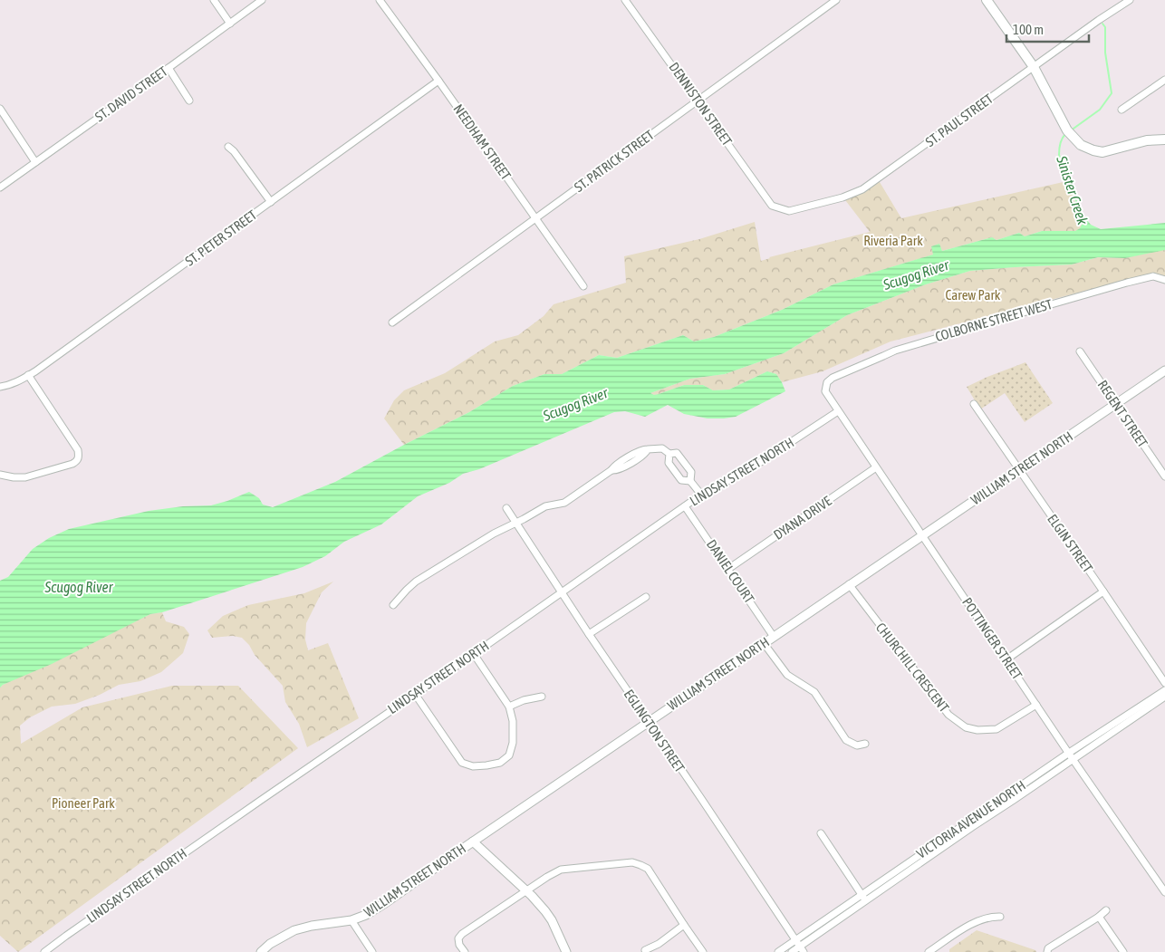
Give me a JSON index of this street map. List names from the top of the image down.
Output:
{
  "streets": {
    "street": [
      "ST. DAVID STREET",
      "DENNISTON STREET",
      "ST. PAUL STREET",
      "NEEDHAM STREET",
      "ST. PATRICK STREET",
      "ST. PETER STREET",
      "COLBORNE STREET WEST",
      "REGENT STREET",
      "WILLIAM STREET NORTH",
      "LINDSAY STREET NORTH",
      "DYANA DRIVE",
      "ELGIN STREET",
      "DANIEL COURT",
      "POTTINGER STREET",
      "CHURCHILL CRESCENT",
      "EGLINGTON STREET",
      "VICTORIA AVENUE NORTH"
    ]
  },
  "crossings": [
    ["DENNISTON STREET", "ST. PAUL STREET"],
    ["DENNISTON STREET", "ST. PATRICK STREET"],
    ["NEEDHAM STREET", "ST. PATRICK STREET"],
    ["NEEDHAM STREET", "ST. PETER STREET"],
    ["COLBORNE STREET WEST", "POTTINGER STREET"],
    ["REGENT STREET", "WILLIAM STREET NORTH"],
    ["WILLIAM STREET NORTH", "ELGIN STREET"],
    ["WILLIAM STREET NORTH", "DANIEL COURT"],
    ["WILLIAM STREET NORTH", "POTTINGER STREET"],
    ["WILLIAM STREET NORTH", "CHURCHILL CRESCENT"],
    ["WILLIAM STREET NORTH", "EGLINGTON STREET"],
    ["LINDSAY STREET NORTH", "DANIEL COURT"],
    ["LINDSAY STREET NORTH", "POTTINGER STREET"],
    ["LINDSAY STREET NORTH", "EGLINGTON STREET"],
    ["DYANA DRIVE", "DANIEL COURT"],
    ["DYANA DRIVE", "POTTINGER STREET"],
    ["POTTINGER STREET", "CHURCHILL CRESCENT"],
    ["POTTINGER STREET", "VICTORIA AVENUE NORTH"],
    ["EGLINGTON STREET", "VICTORIA AVENUE NORTH"]
  ],
  "water": ["Sinister Creek", "Scugog River"],
  "parks": ["Riveria Park", "Carew Park", "Pioneer Park"],
  "scale_bar": "100 m"
}
